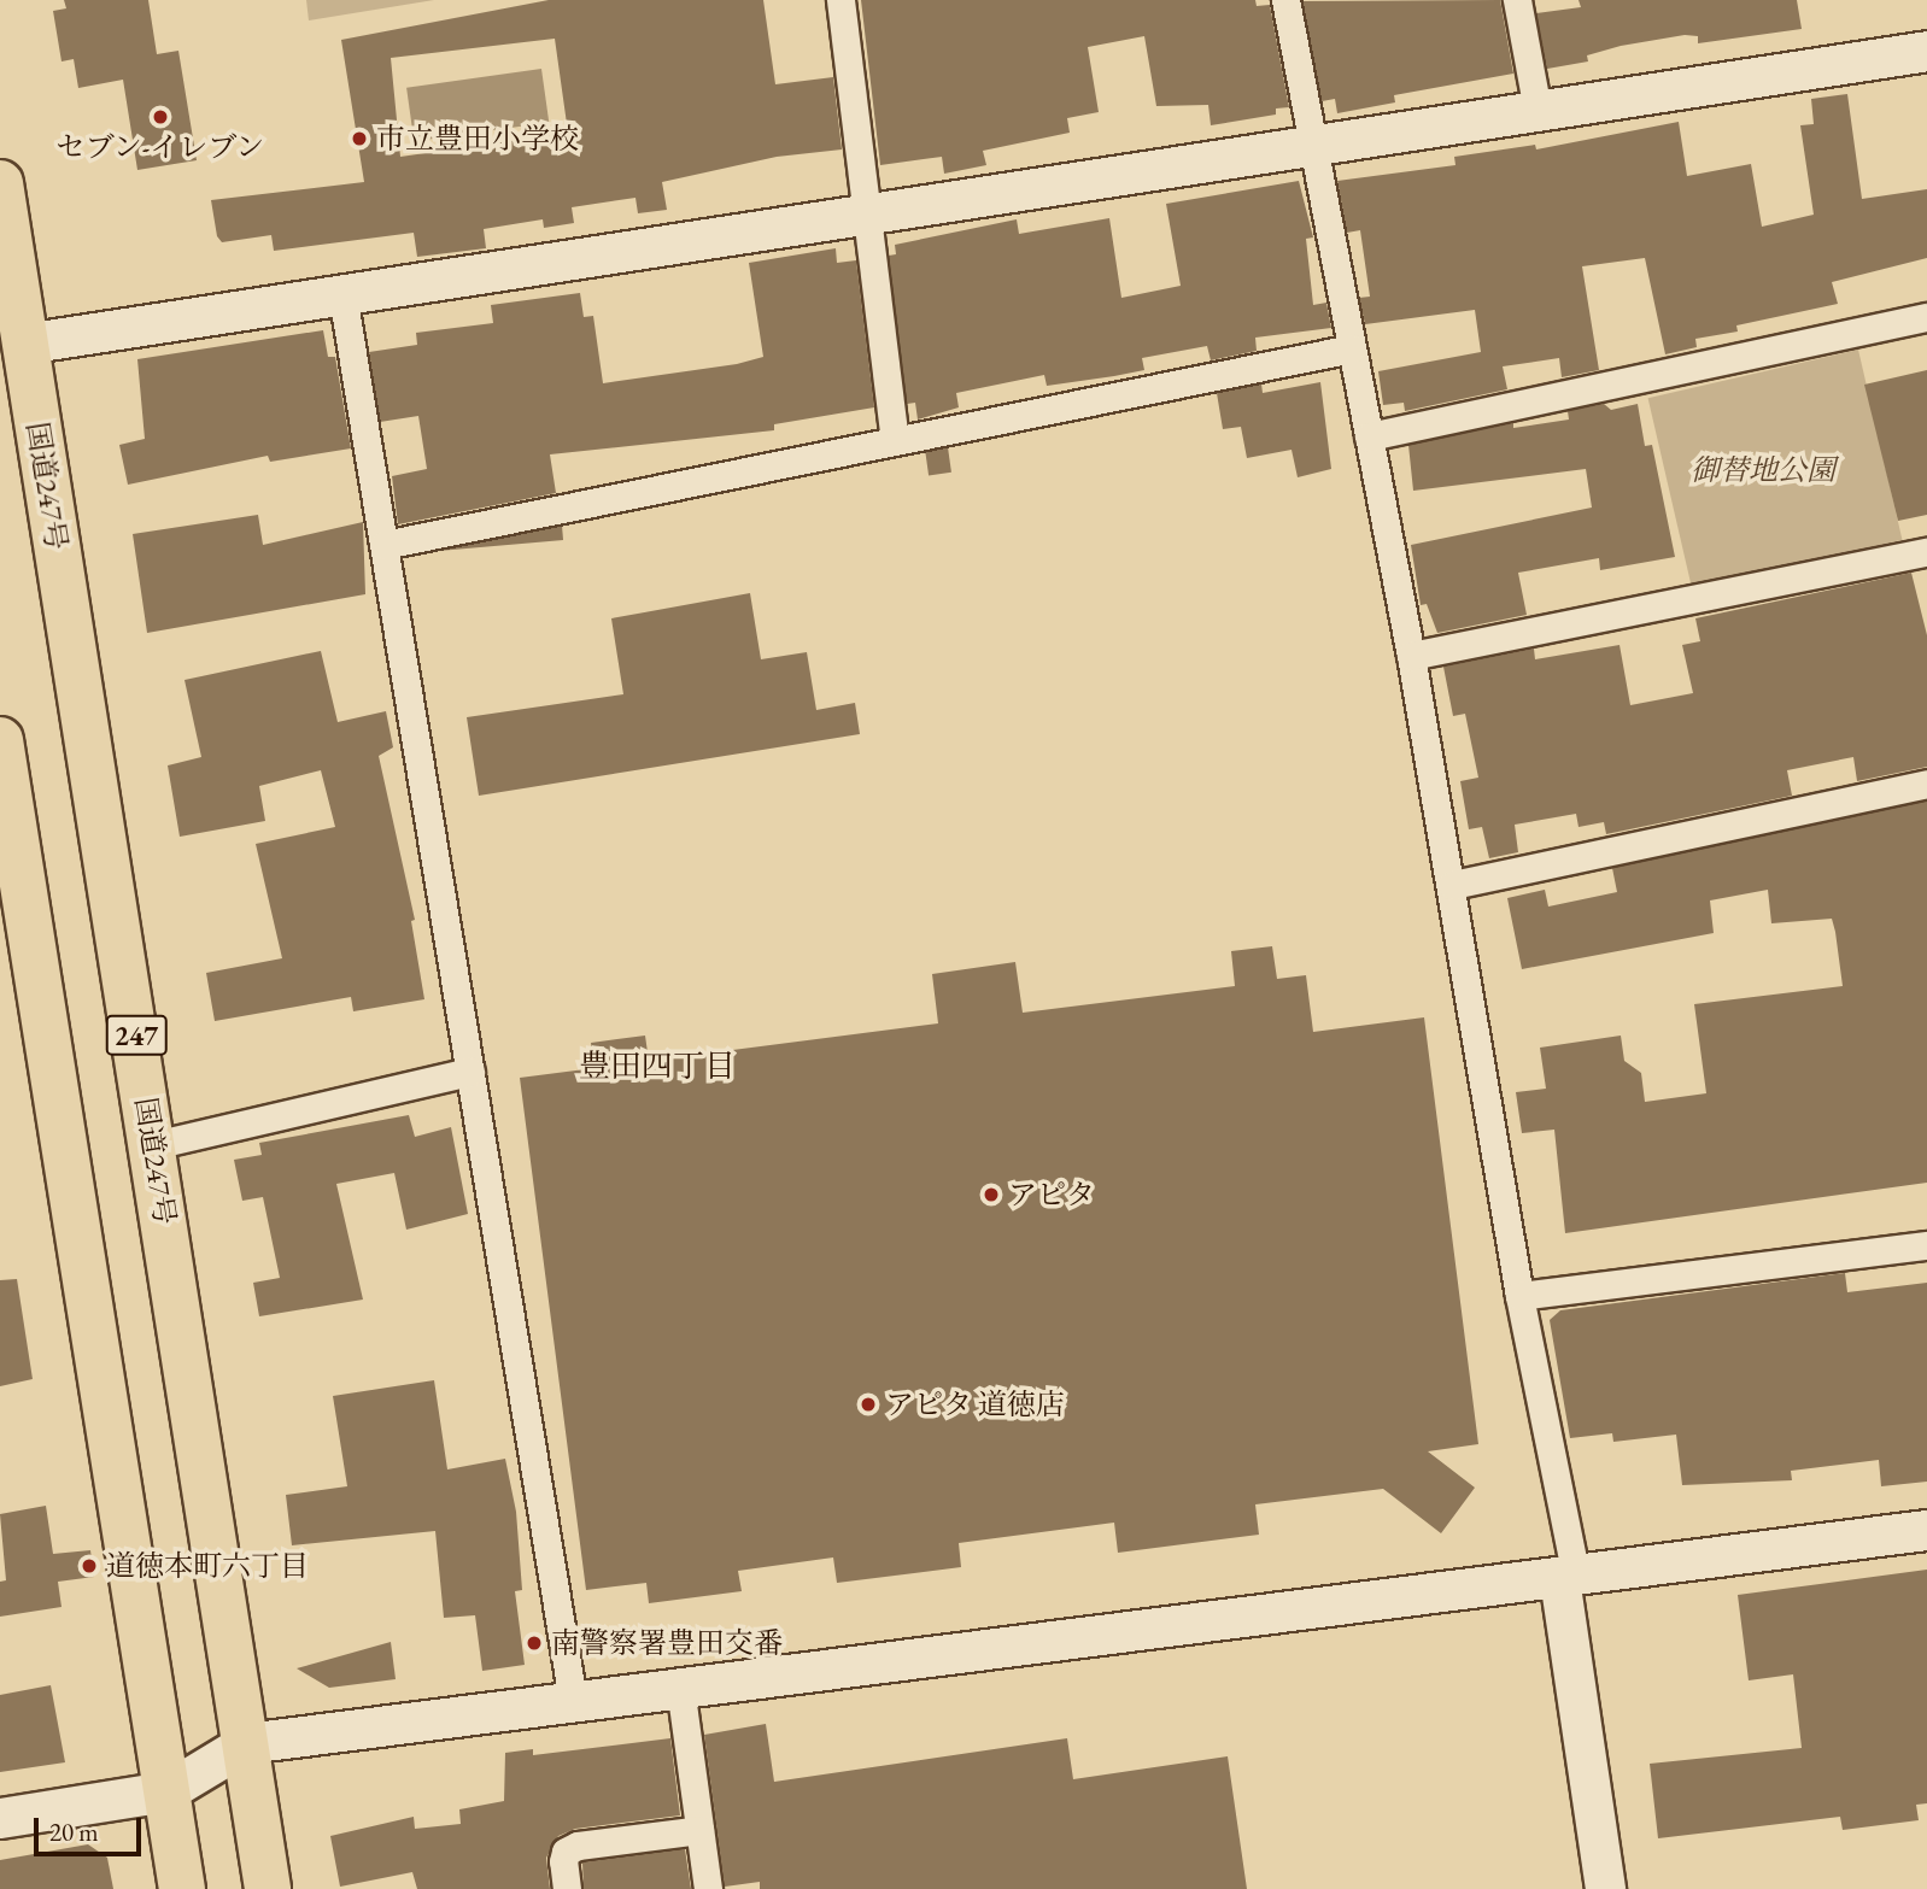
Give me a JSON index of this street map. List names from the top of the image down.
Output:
{
  "streets": {
    "highway": ["国道247号", "247"]
  },
  "districts": ["豊田四丁目"],
  "parks": ["御替地公園"],
  "places": [
    "セブン-イレブン",
    "市立豊田小学校",
    "アピタ",
    "アピタ 道徳店",
    "道徳本町六丁目",
    "南警察署豊田交番"
  ],
  "scale_bar": "20 m"
}
